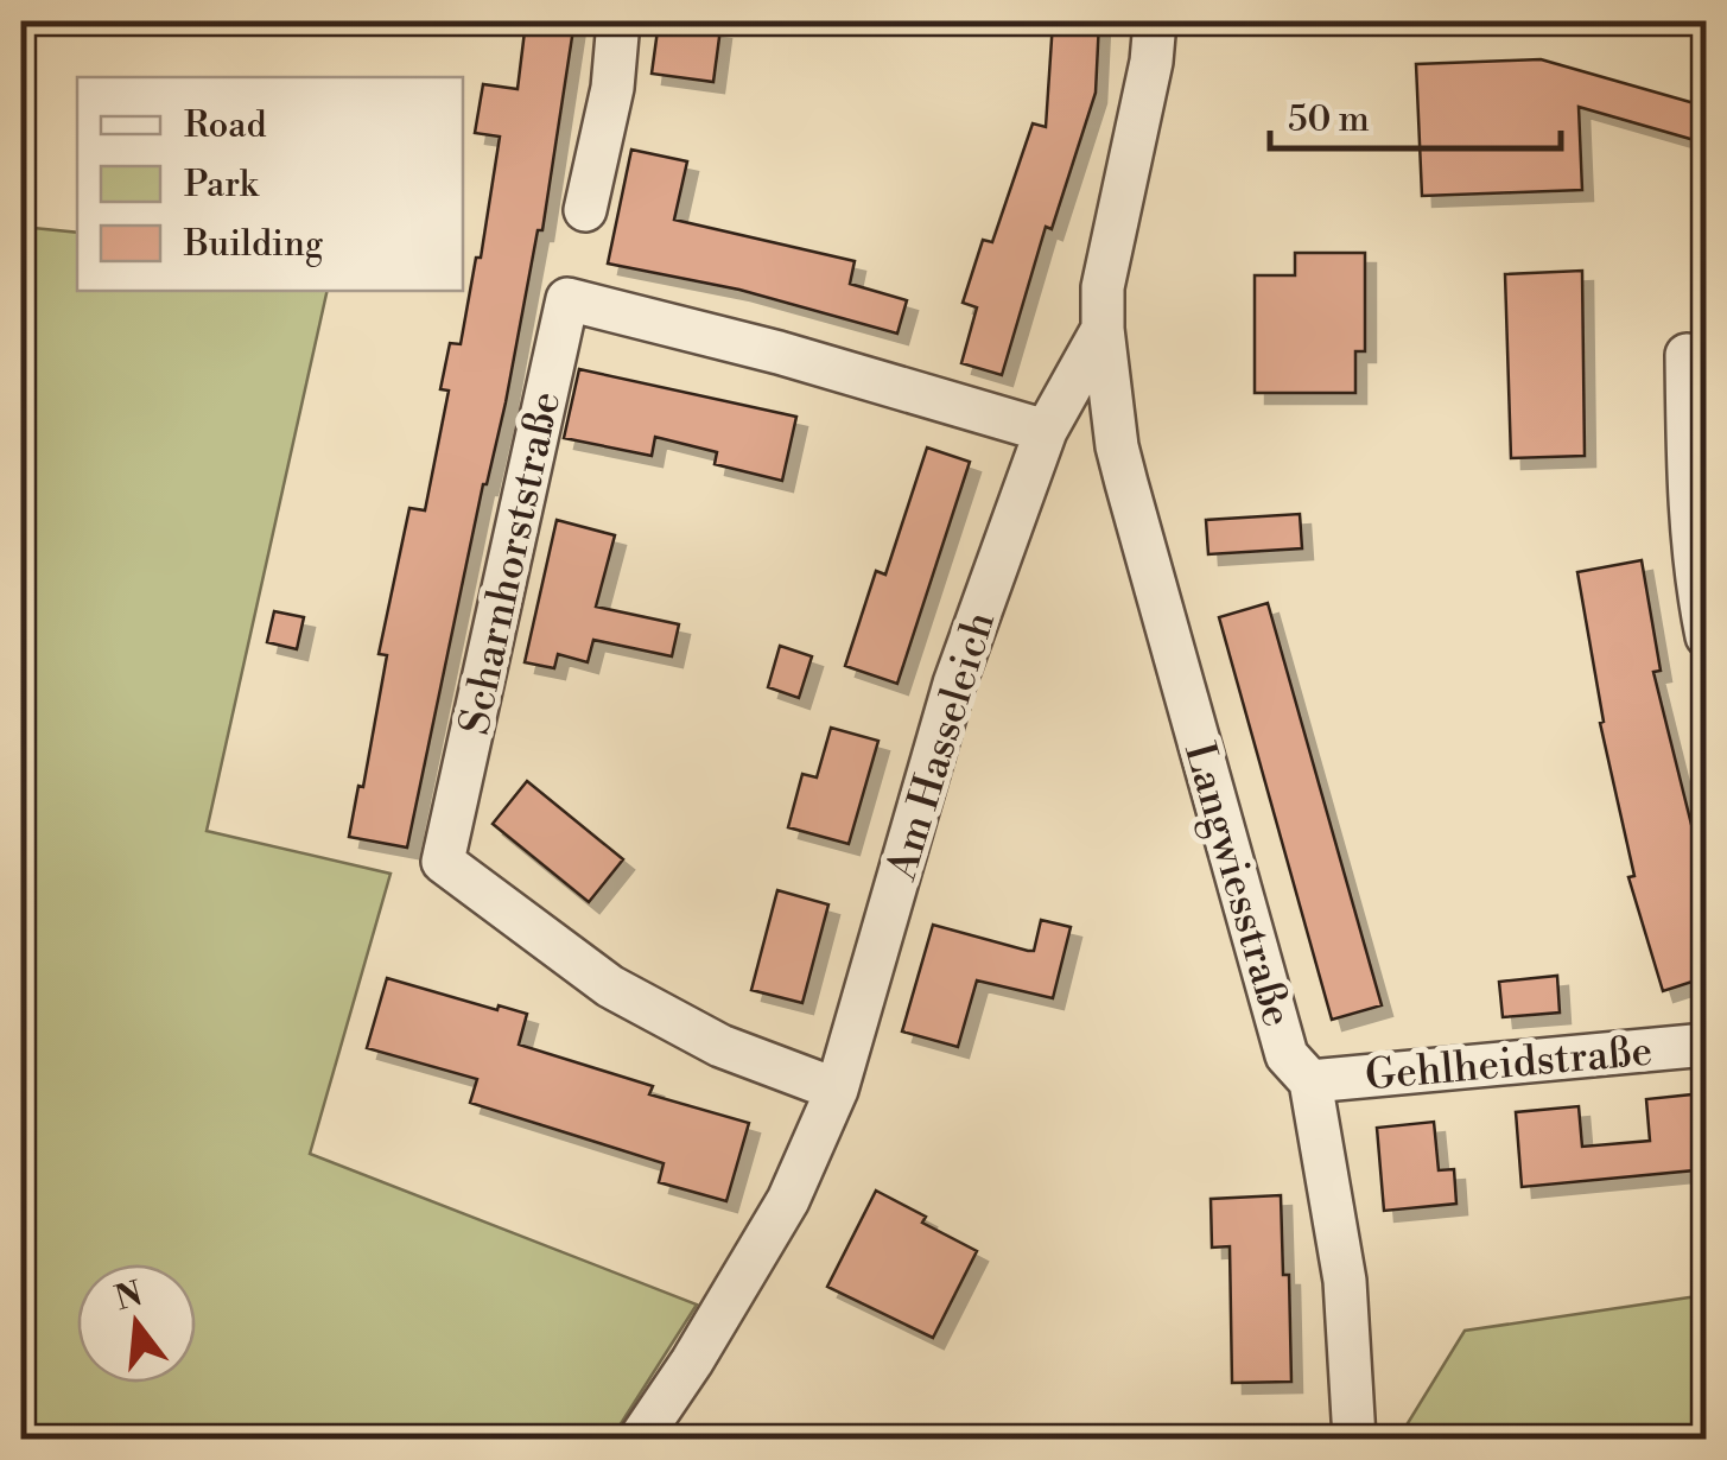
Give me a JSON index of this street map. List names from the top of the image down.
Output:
{
  "streets": {
    "street": [
      "Scharnhorststraße",
      "Am Hasseleich",
      "Langwiesstraße",
      "Gehlheidstraße"
    ]
  },
  "crossings": [
    ["Scharnhorststraße", "Am Hasseleich"],
    ["Am Hasseleich", "Langwiesstraße"],
    ["Langwiesstraße", "Gehlheidstraße"]
  ],
  "legend": ["Road", "Park", "Building"],
  "scale_bar": "50 m",
  "north": "top"
}
